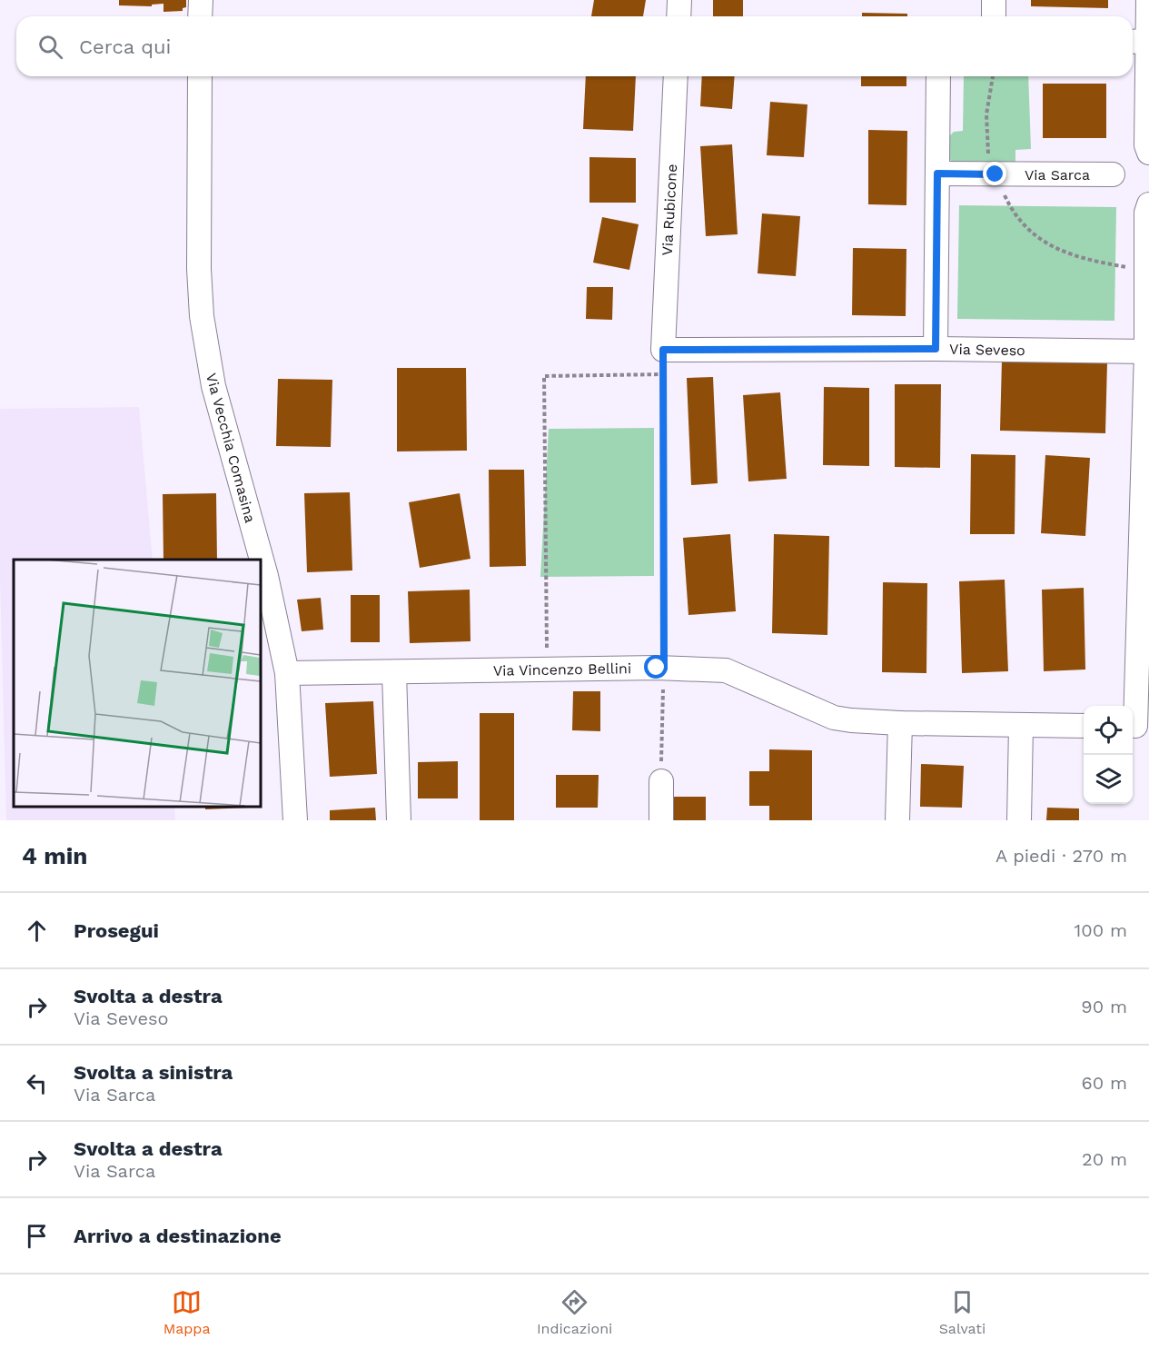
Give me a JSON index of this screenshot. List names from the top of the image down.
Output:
{
  "streets": {
    "street": [
      "Via Sarca",
      "Via Rubicone",
      "Via Seveso",
      "Via Vecchia Comasina",
      "Via Vincenzo Bellini"
    ]
  },
  "crossings": [
    ["Via Rubicone", "Via Seveso"],
    ["Via Vecchia Comasina", "Via Vincenzo Bellini"]
  ],
  "page": {
    "search": "Cerca qui",
    "heading": ["4 min", "A piedi · 270 m"],
    "list": [
      ["Prosegui", "100 m"],
      ["Svolta a destra", "Via Seveso", "90 m"],
      ["Svolta a sinistra", "Via Sarca", "60 m"],
      ["Svolta a destra", "Via Sarca", "20 m"],
      "Arrivo a destinazione"
    ],
    "nav": ["Mappa", "Indicazioni", "Salvati"]
  }
}
